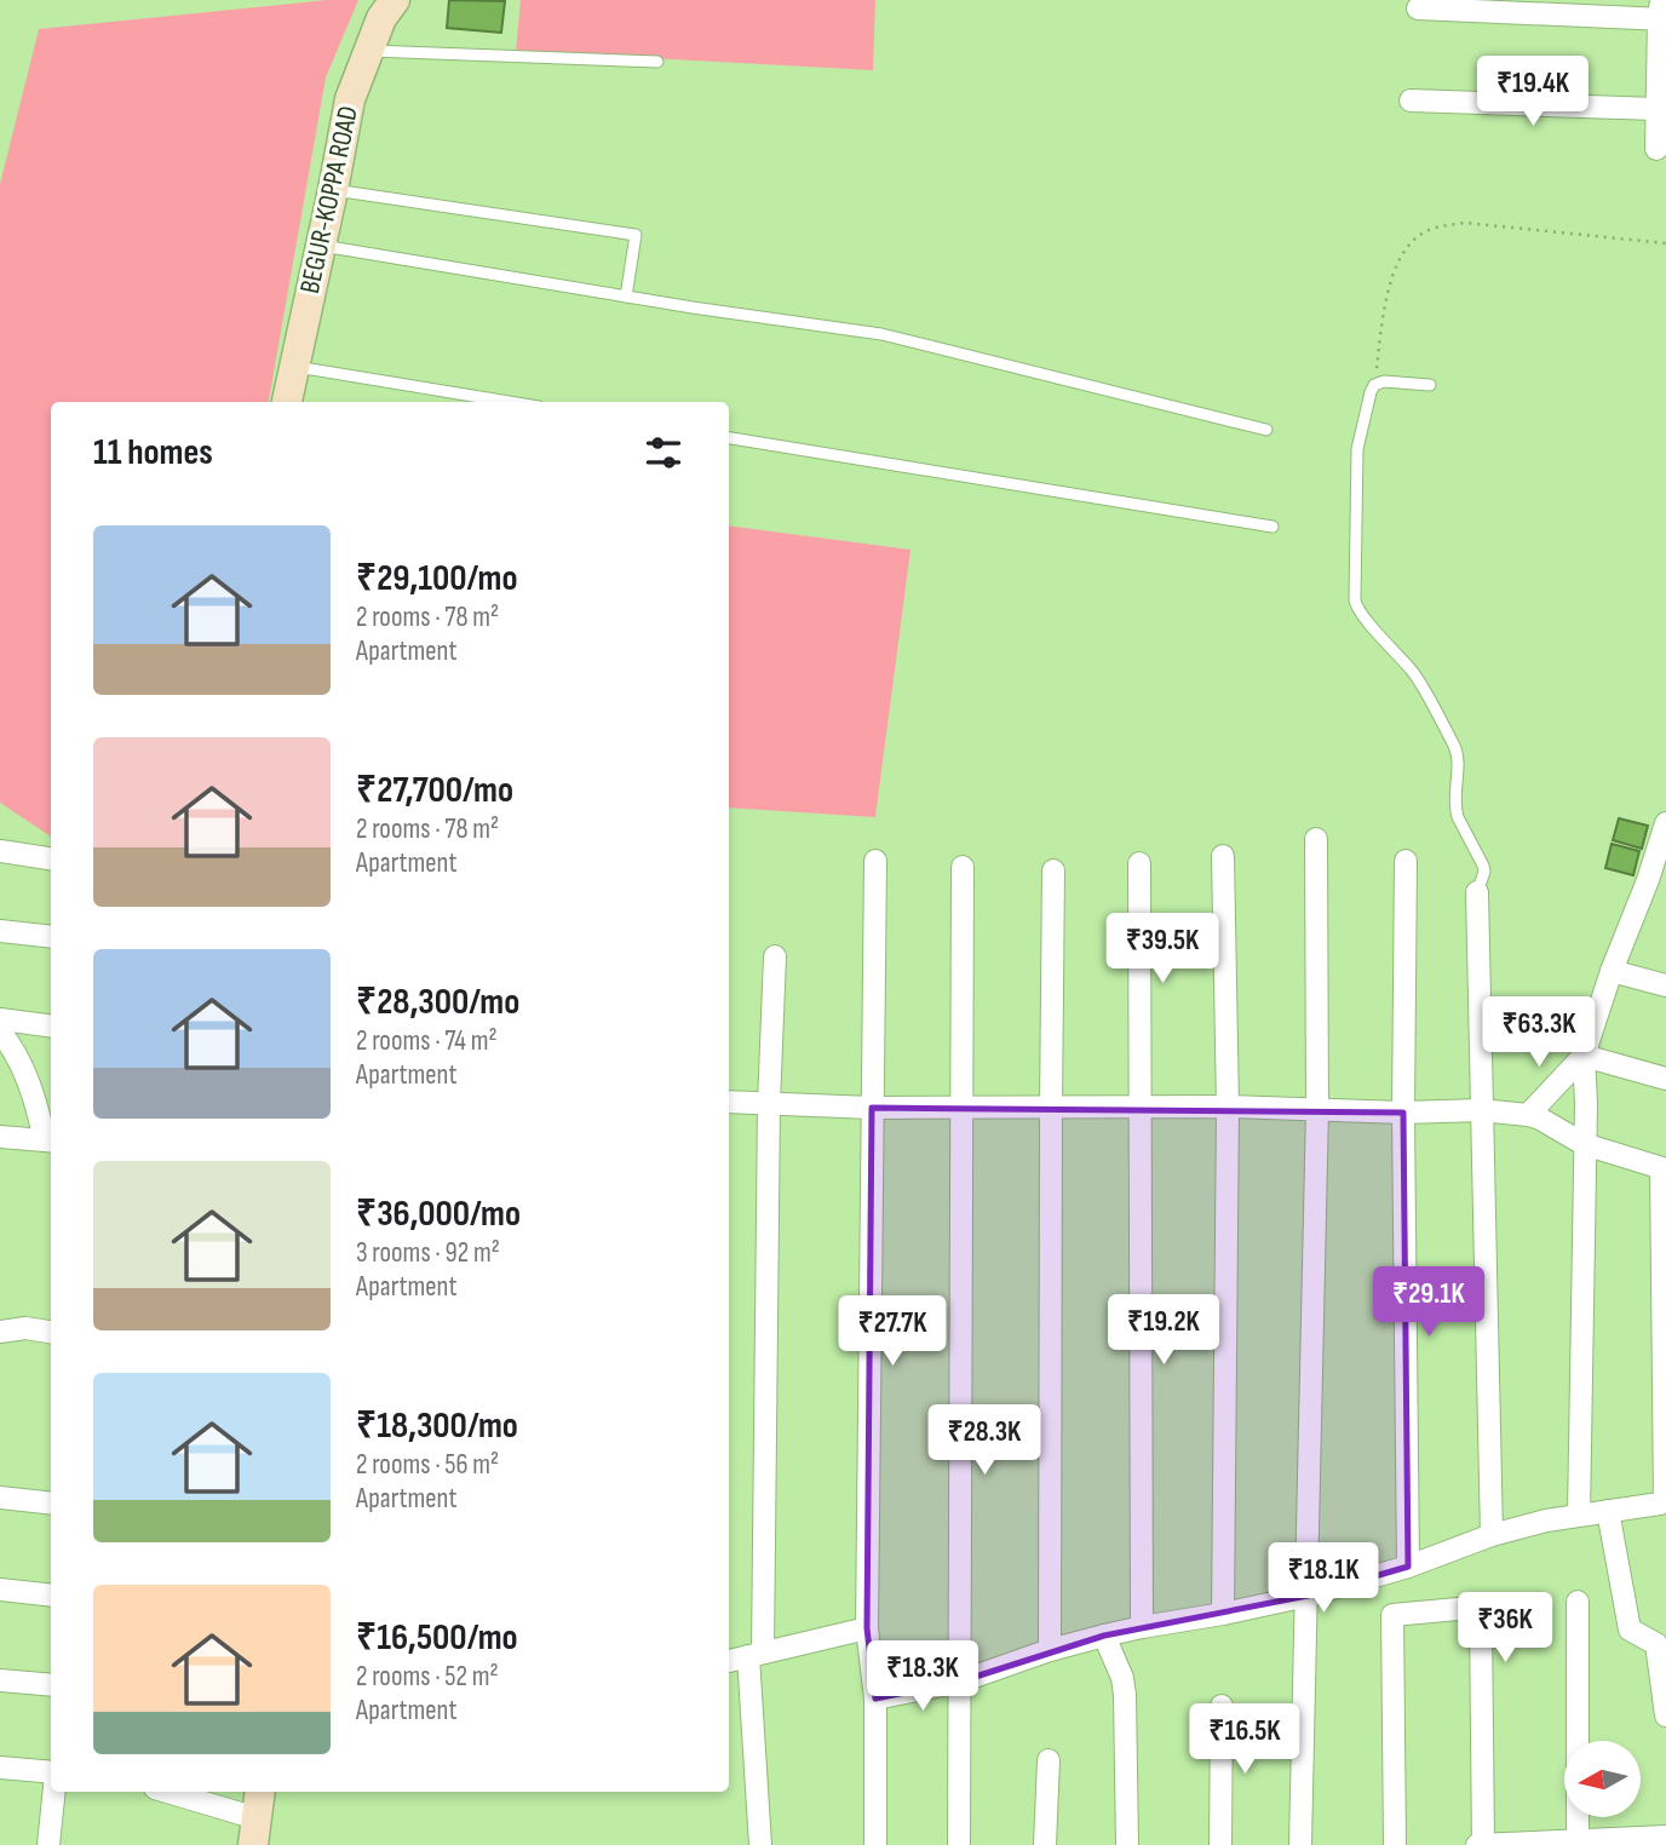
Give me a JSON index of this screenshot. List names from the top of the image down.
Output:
{
  "streets": {
    "main road": ["BEGUR-KOPPA ROAD"]
  },
  "north": "left",
  "page": {
    "price": [
      "₹19.4K",
      "₹39.5K",
      "₹63.3K",
      "₹29.1K",
      "₹19.2K",
      "₹27.7K",
      "₹28.3K",
      "₹18.1K",
      "₹36K",
      "₹18.3K",
      "₹16.5K"
    ],
    "heading": "11 homes",
    "list": [
      {
        "name": "₹29,100/mo",
        "note": "2 rooms · 78 m² · Apartment"
      },
      {
        "name": "₹27,700/mo",
        "note": "2 rooms · 78 m² · Apartment"
      },
      {
        "name": "₹28,300/mo",
        "note": "2 rooms · 74 m² · Apartment"
      },
      {
        "name": "₹36,000/mo",
        "note": "3 rooms · 92 m² · Apartment"
      },
      {
        "name": "₹18,300/mo",
        "note": "2 rooms · 56 m² · Apartment"
      },
      {
        "name": "₹16,500/mo",
        "note": "2 rooms · 52 m² · Apartment"
      }
    ]
  }
}
